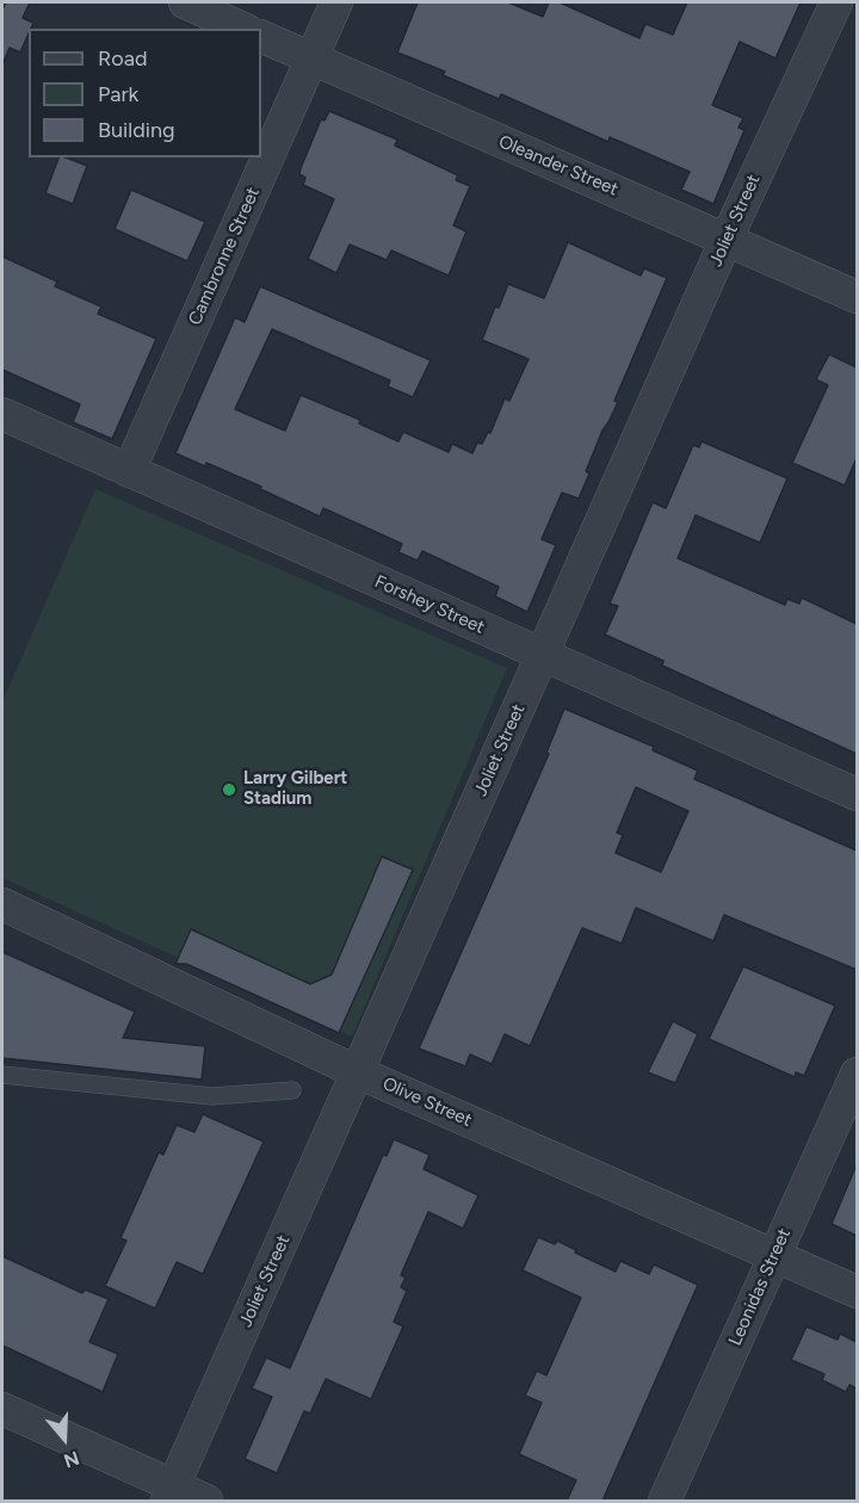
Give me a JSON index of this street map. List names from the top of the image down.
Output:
{
  "streets": {
    "street": [
      "Oleander Street",
      "Joliet Street",
      "Cambronne Street",
      "Forshey Street",
      "Olive Street",
      "Leonidas Street"
    ]
  },
  "crossings": [
    ["Oleander Street", "Joliet Street"],
    ["Oleander Street", "Cambronne Street"],
    ["Joliet Street", "Forshey Street"],
    ["Joliet Street", "Olive Street"],
    ["Cambronne Street", "Forshey Street"],
    ["Olive Street", "Leonidas Street"]
  ],
  "places": ["Larry Gilbert Stadium"],
  "legend": ["Road", "Park", "Building"],
  "north": "bottom"
}
